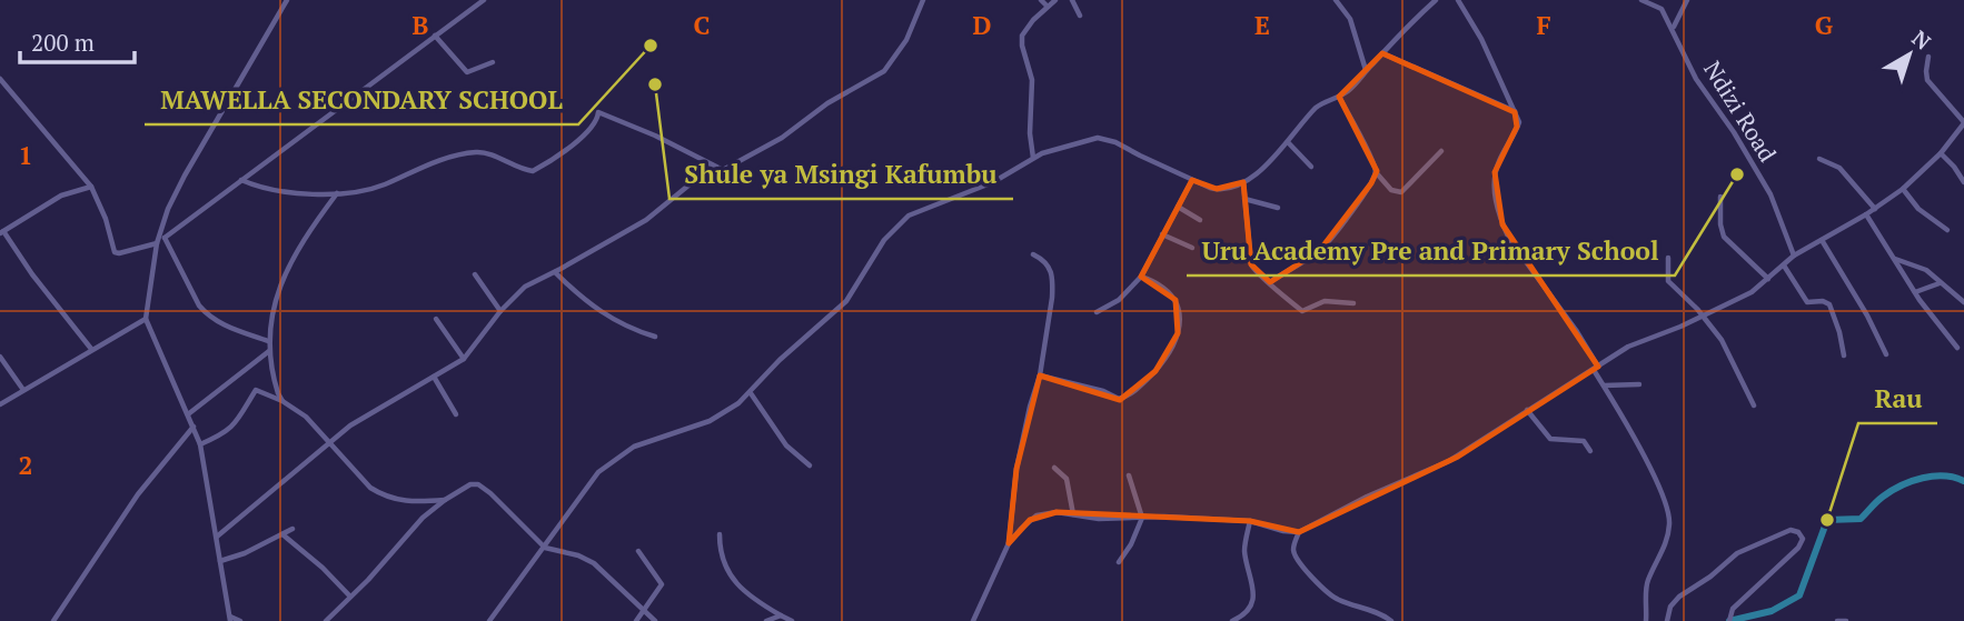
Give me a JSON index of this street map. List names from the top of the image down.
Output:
{
  "streets": {
    "street": ["Ndizi Road"]
  },
  "places": [
    "MAWELLA SECONDARY SCHOOL",
    "Shule ya Msingi Kafumbu",
    "Uru Academy Pre and Primary School",
    "Rau"
  ],
  "scale_bar": "200 m",
  "north": "top right",
  "grid": {
    "columns": [
      "B",
      "C",
      "D",
      "E",
      "F",
      "G"
    ],
    "rows": ["1", "2"]
  }
}
